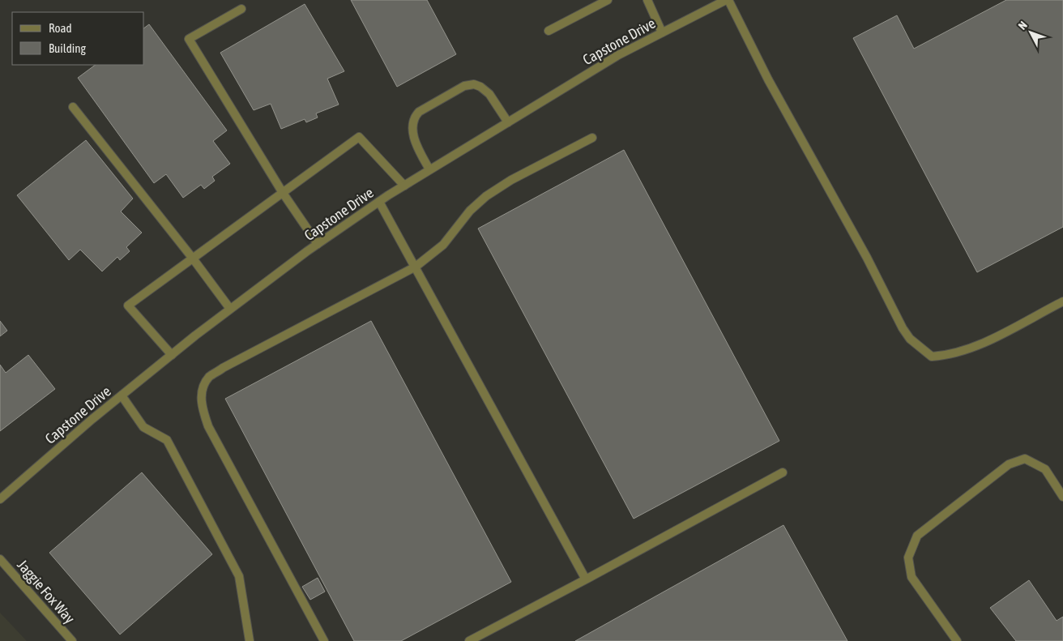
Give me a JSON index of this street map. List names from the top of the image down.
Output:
{
  "streets": {
    "street": ["Capstone Drive", "Jaggie Fox Way"]
  },
  "legend": ["Road", "Building"],
  "north": "top left"
}
